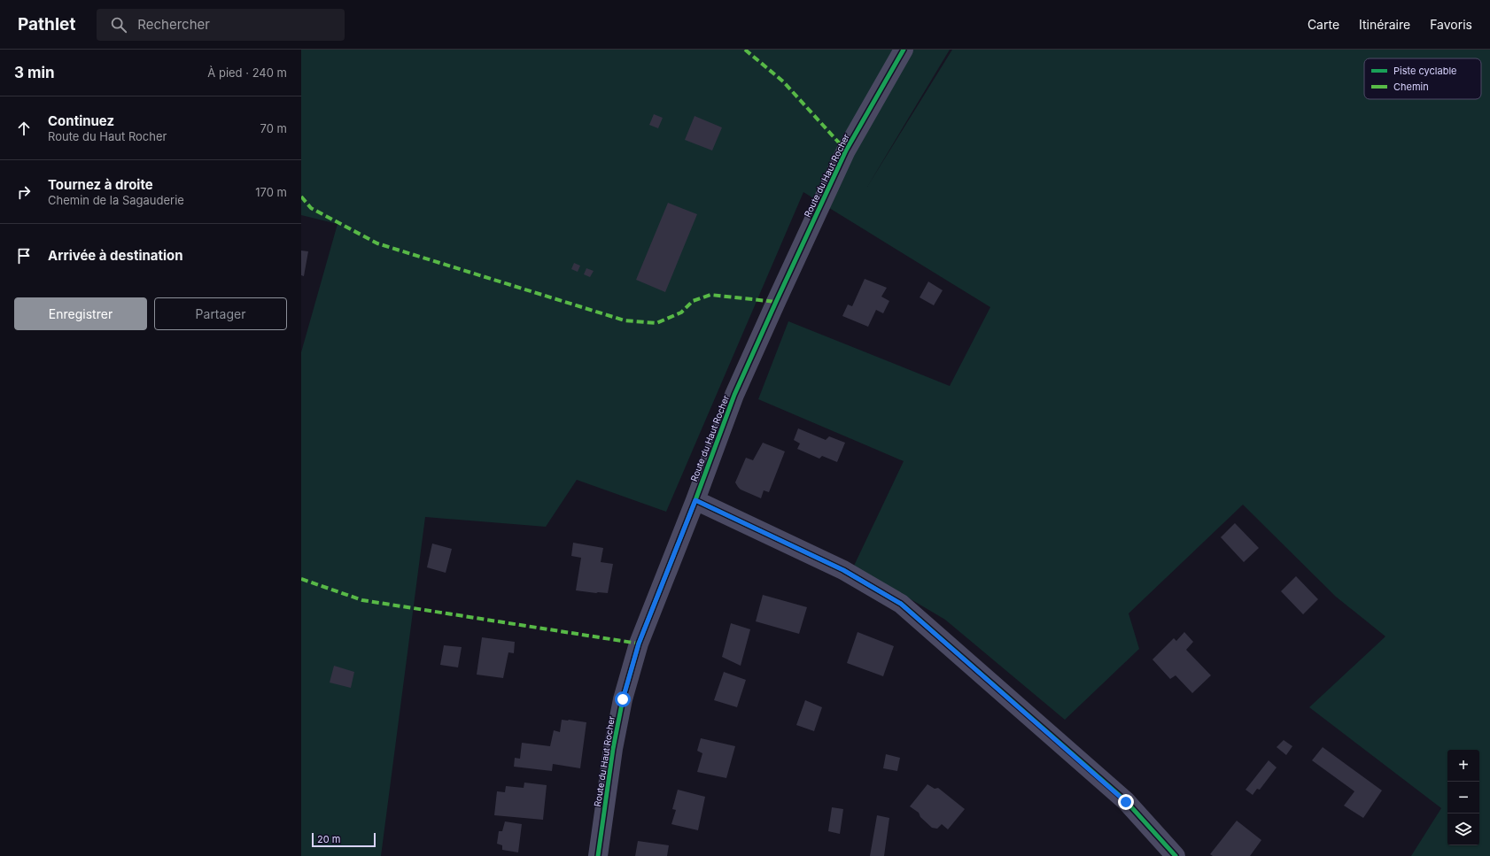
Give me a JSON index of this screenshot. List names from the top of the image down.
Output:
{
  "streets": {
    "street": ["Route du Haut Rocher"]
  },
  "legend": ["Piste cyclable", "Chemin"],
  "scale_bar": "20 m",
  "page": {
    "header": "Pathlet",
    "search": "Rechercher",
    "nav": ["Carte", "Itinéraire", "Favoris"],
    "heading": ["3 min", "À pied · 240 m"],
    "list": [
      ["Continuez", "Route du Haut Rocher", "70 m"],
      ["Tournez à droite", "Chemin de la Sagauderie", "170 m"],
      "Arrivée à destination"
    ],
    "buttons": ["Enregistrer", "Partager"],
    "map_buttons": ["+", "−"],
    "scale": "20 m"
  }
}
